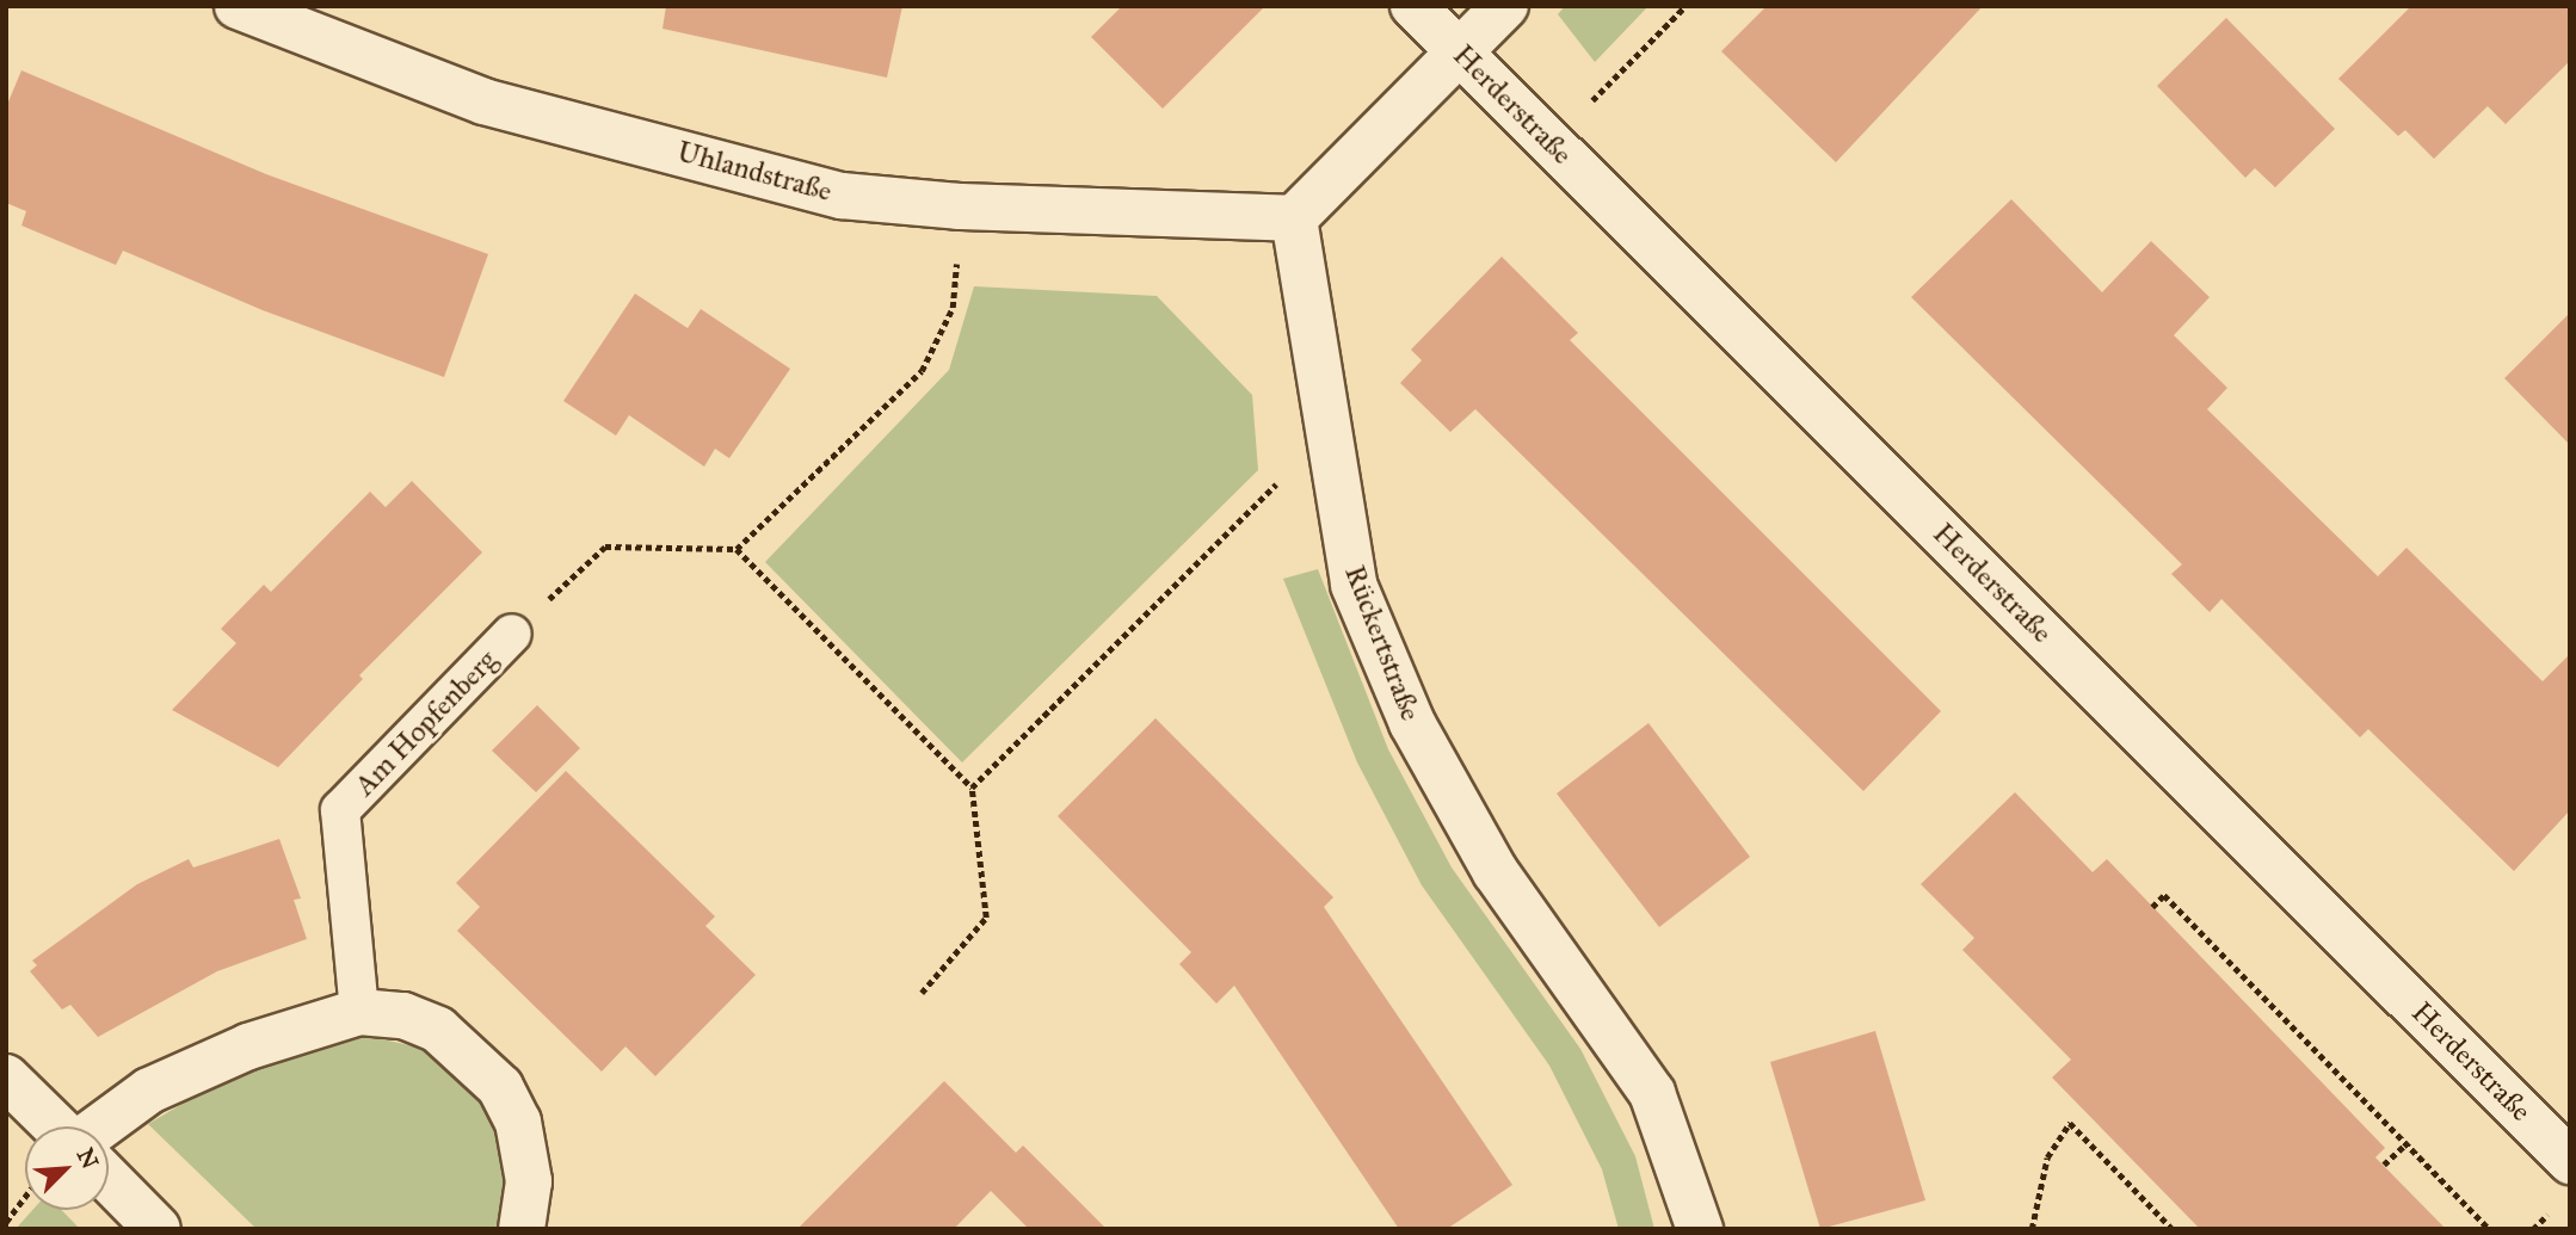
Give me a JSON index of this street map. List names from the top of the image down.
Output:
{
  "streets": {
    "street": ["Herderstraße", "Uhlandstraße", "Rückertstraße"],
    "lane": ["Am Hopfenberg"]
  },
  "crossings": [
    ["Uhlandstraße", "Rückertstraße"]
  ],
  "north": "top right"
}
